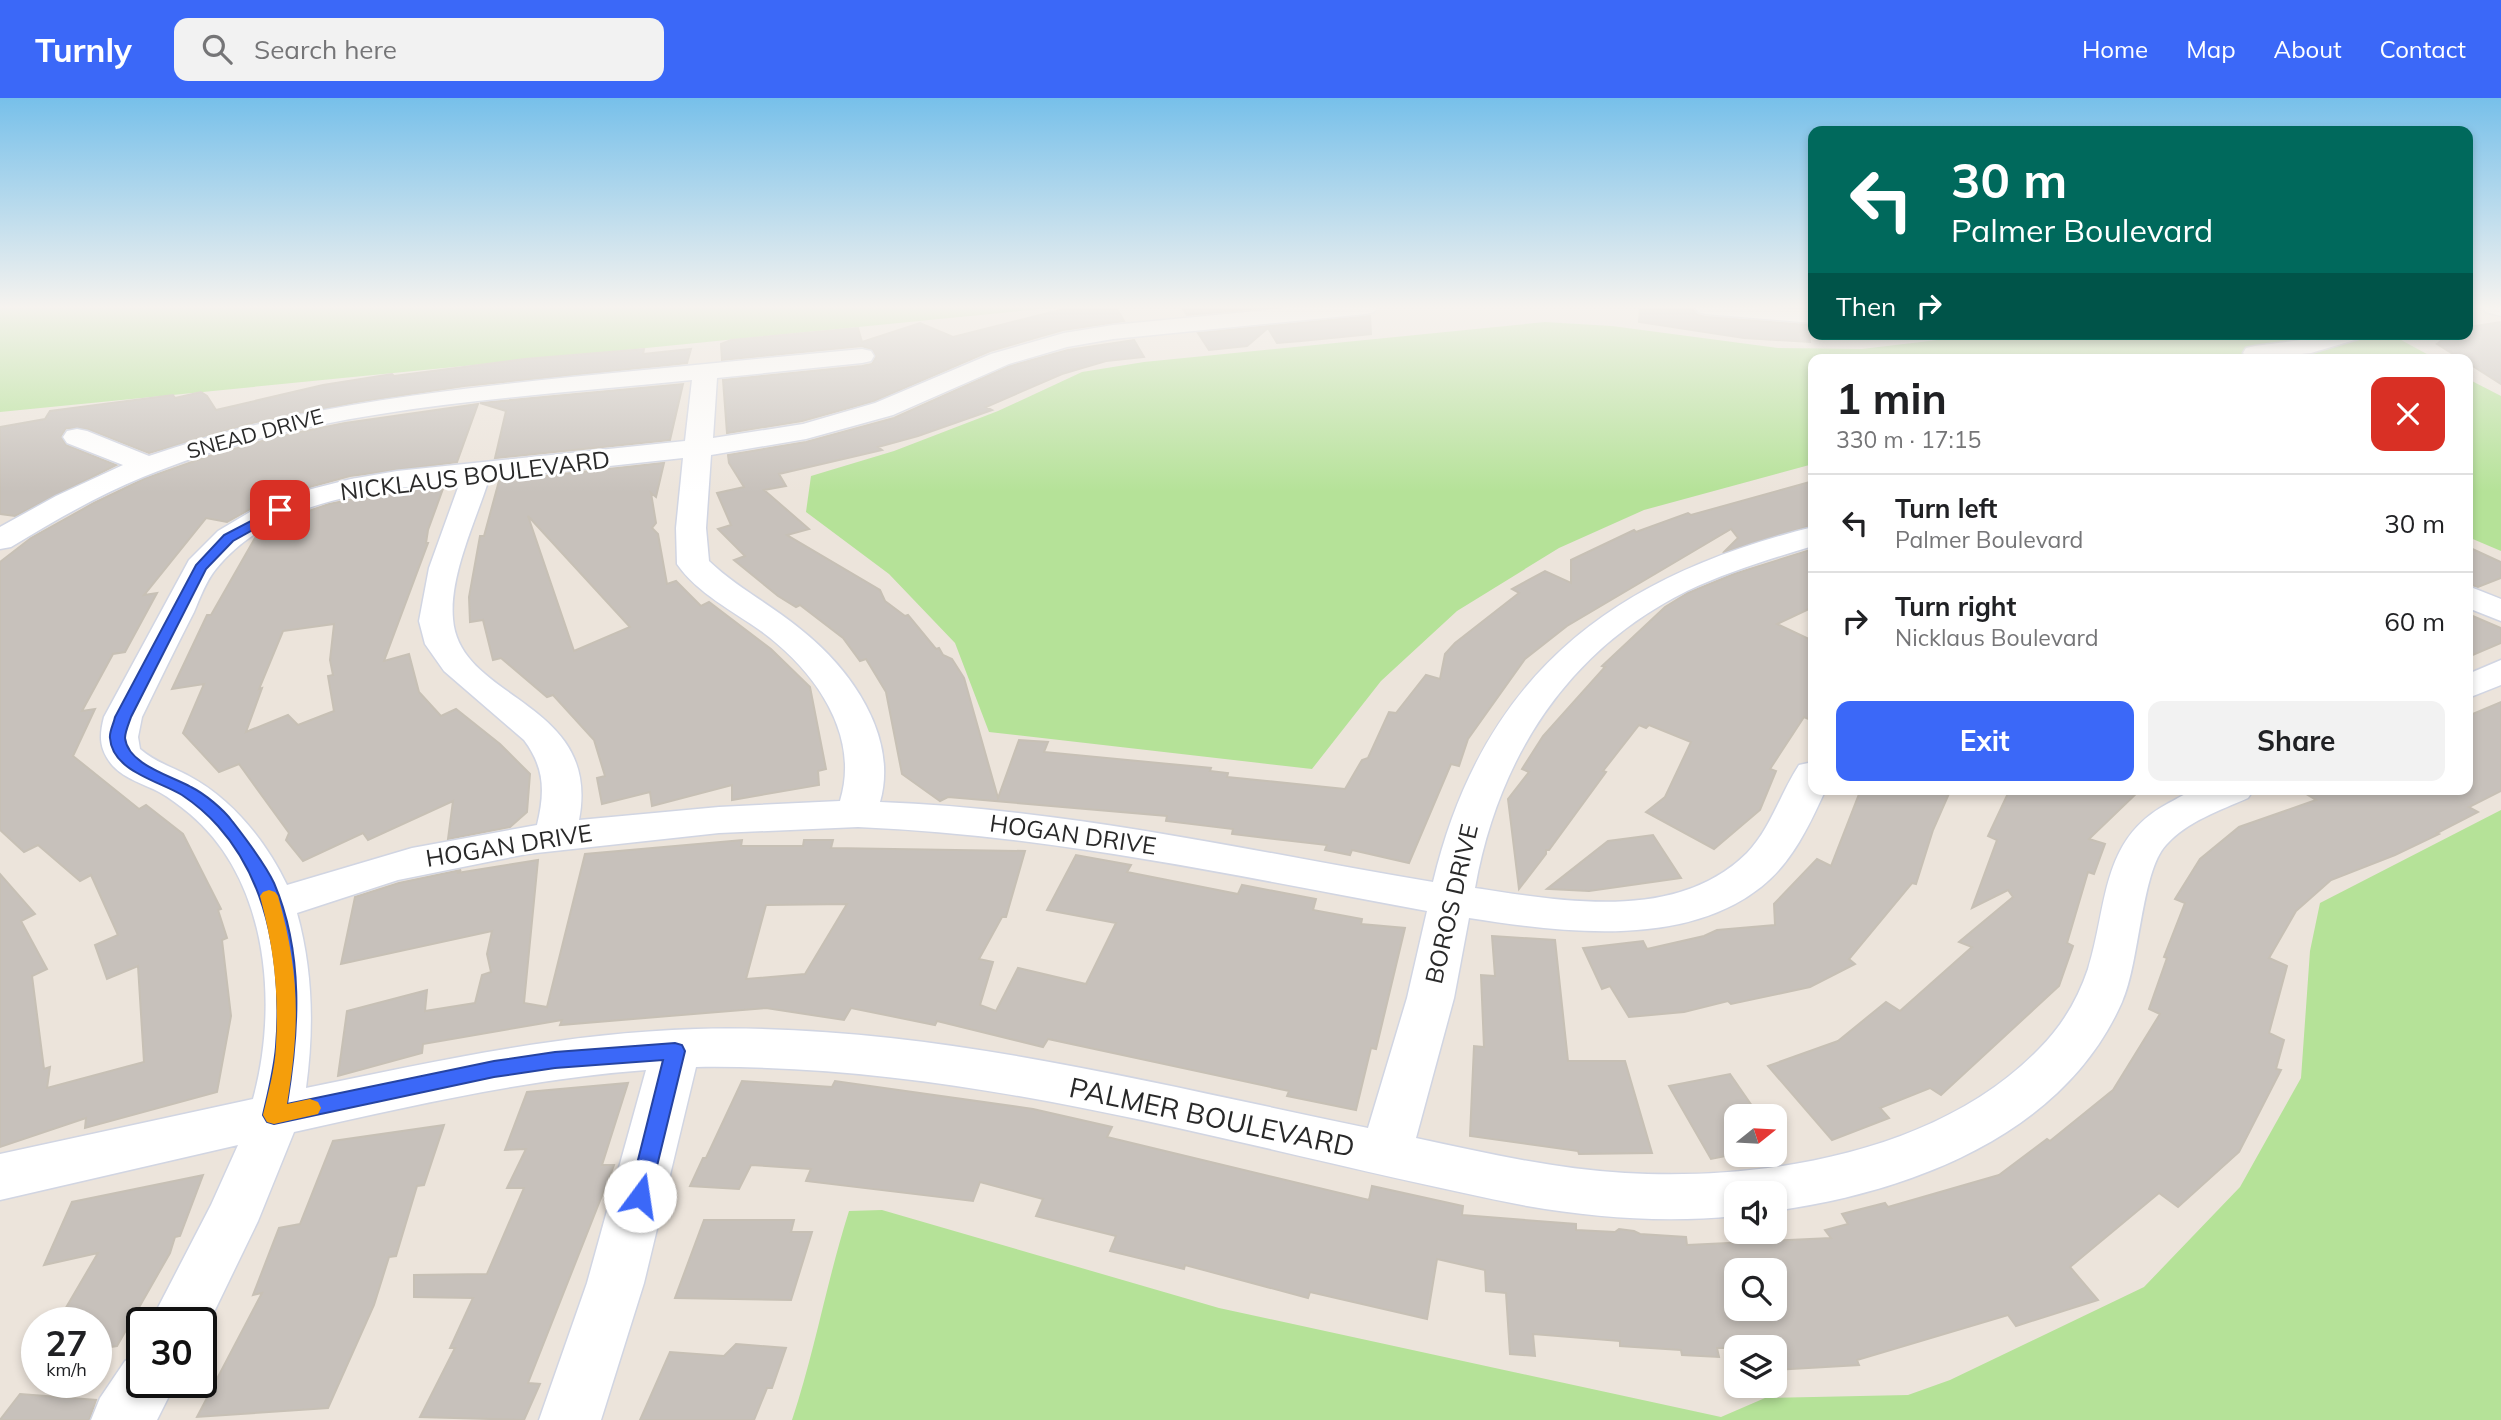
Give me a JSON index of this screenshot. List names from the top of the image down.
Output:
{
  "streets": {
    "street": [
      "SNEAD DRIVE",
      "NICKLAUS BOULEVARD",
      "HOGAN DRIVE",
      "BOROS DRIVE",
      "PALMER BOULEVARD"
    ]
  },
  "crossings": [
    ["NICKLAUS BOULEVARD", "HOGAN DRIVE"],
    ["NICKLAUS BOULEVARD", "PALMER BOULEVARD"],
    ["HOGAN DRIVE", "BOROS DRIVE"],
    ["BOROS DRIVE", "PALMER BOULEVARD"]
  ],
  "north": "right",
  "page": {
    "header": "Turnly",
    "search": "Search here",
    "nav": [
      "Home",
      "Map",
      "About",
      "Contact"
    ],
    "turn": ["30 m", "Palmer Boulevard"],
    "then": "Then",
    "heading": ["1 min", "330 m · 17:15"],
    "list": [
      {
        "name": "Turn left",
        "note": "Palmer Boulevard",
        "value": "30 m"
      },
      {
        "name": "Turn right",
        "note": "Nicklaus Boulevard",
        "value": "60 m"
      }
    ],
    "buttons": ["Exit", "Share"],
    "speed": "27 km/h",
    "limit": "30"
  }
}
